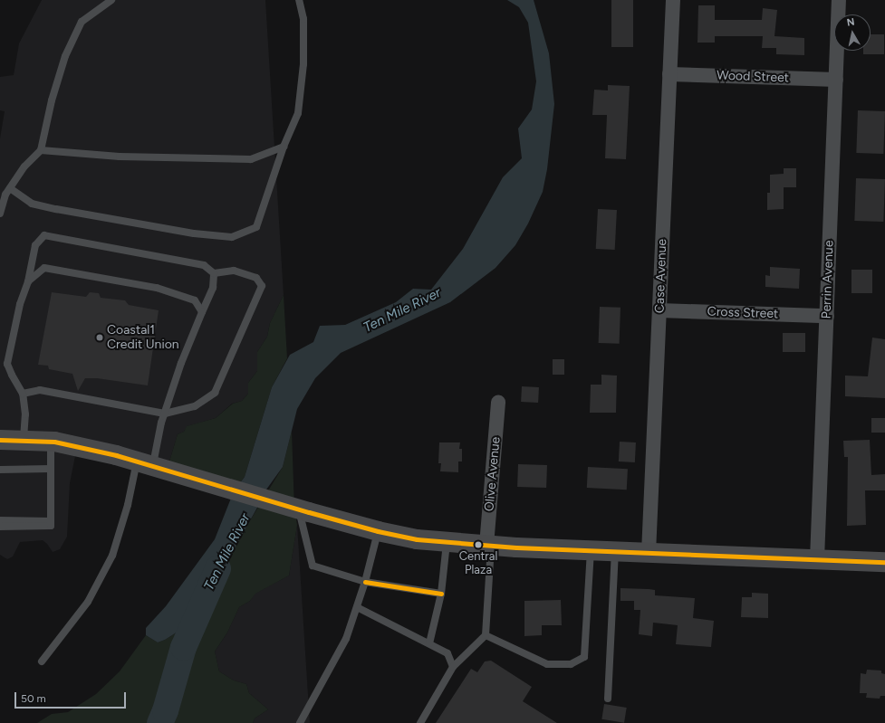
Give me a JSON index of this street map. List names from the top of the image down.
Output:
{
  "streets": {
    "street": [
      "Wood Street",
      "Case Avenue",
      "Perrin Avenue",
      "Cross Street",
      "Olive Avenue"
    ]
  },
  "crossings": [
    ["Wood Street", "Case Avenue"],
    ["Wood Street", "Perrin Avenue"],
    ["Case Avenue", "Cross Street"],
    ["Perrin Avenue", "Cross Street"]
  ],
  "water": ["Ten Mile River"],
  "places": ["Coastal1 Credit Union", "Central Plaza"],
  "scale_bar": "50 m",
  "north": "top"
}
